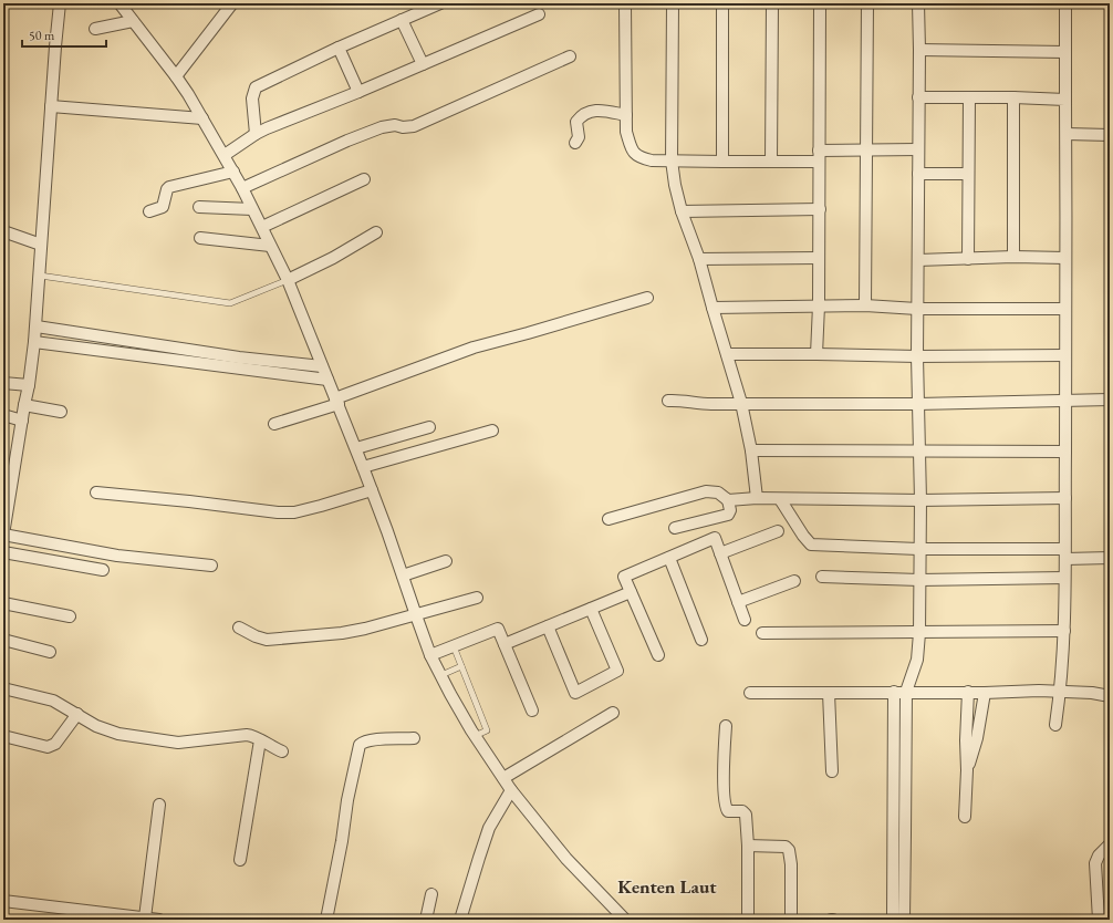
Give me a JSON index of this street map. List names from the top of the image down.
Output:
{
  "districts": ["Kenten Laut"],
  "scale_bar": "50 m"
}
